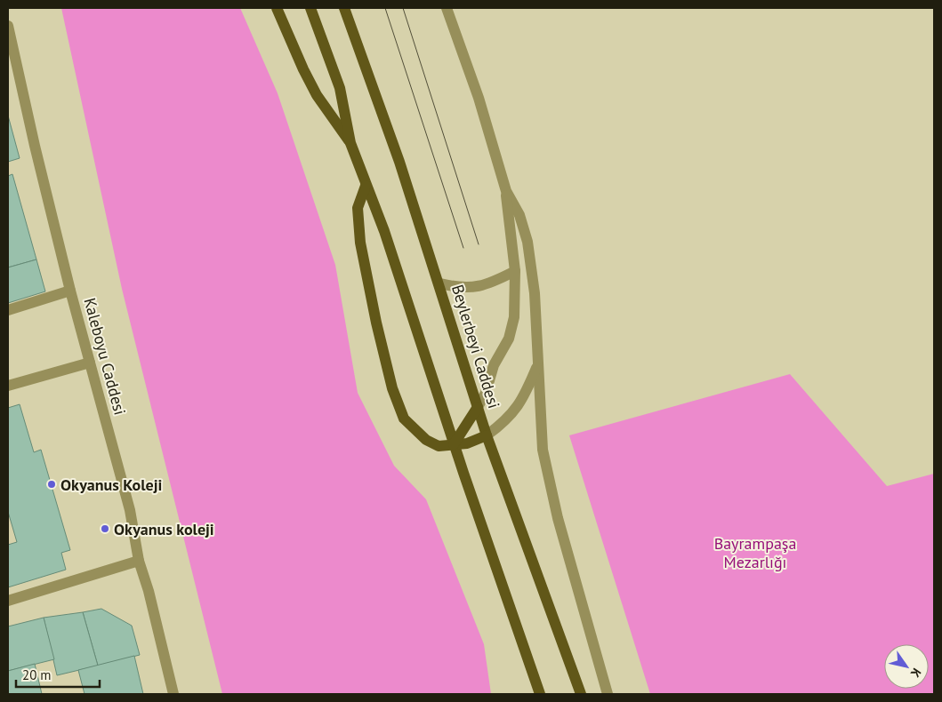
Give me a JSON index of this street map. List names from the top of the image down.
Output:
{
  "streets": {
    "main road": ["Beylerbeyi Caddesi"],
    "street": ["Kaleboyu Caddesi"]
  },
  "parks": ["Bayrampaşa Mezarlığı"],
  "places": ["Okyanus Koleji", "Okyanus koleji"],
  "scale_bar": "20 m",
  "north": "bottom right"
}
